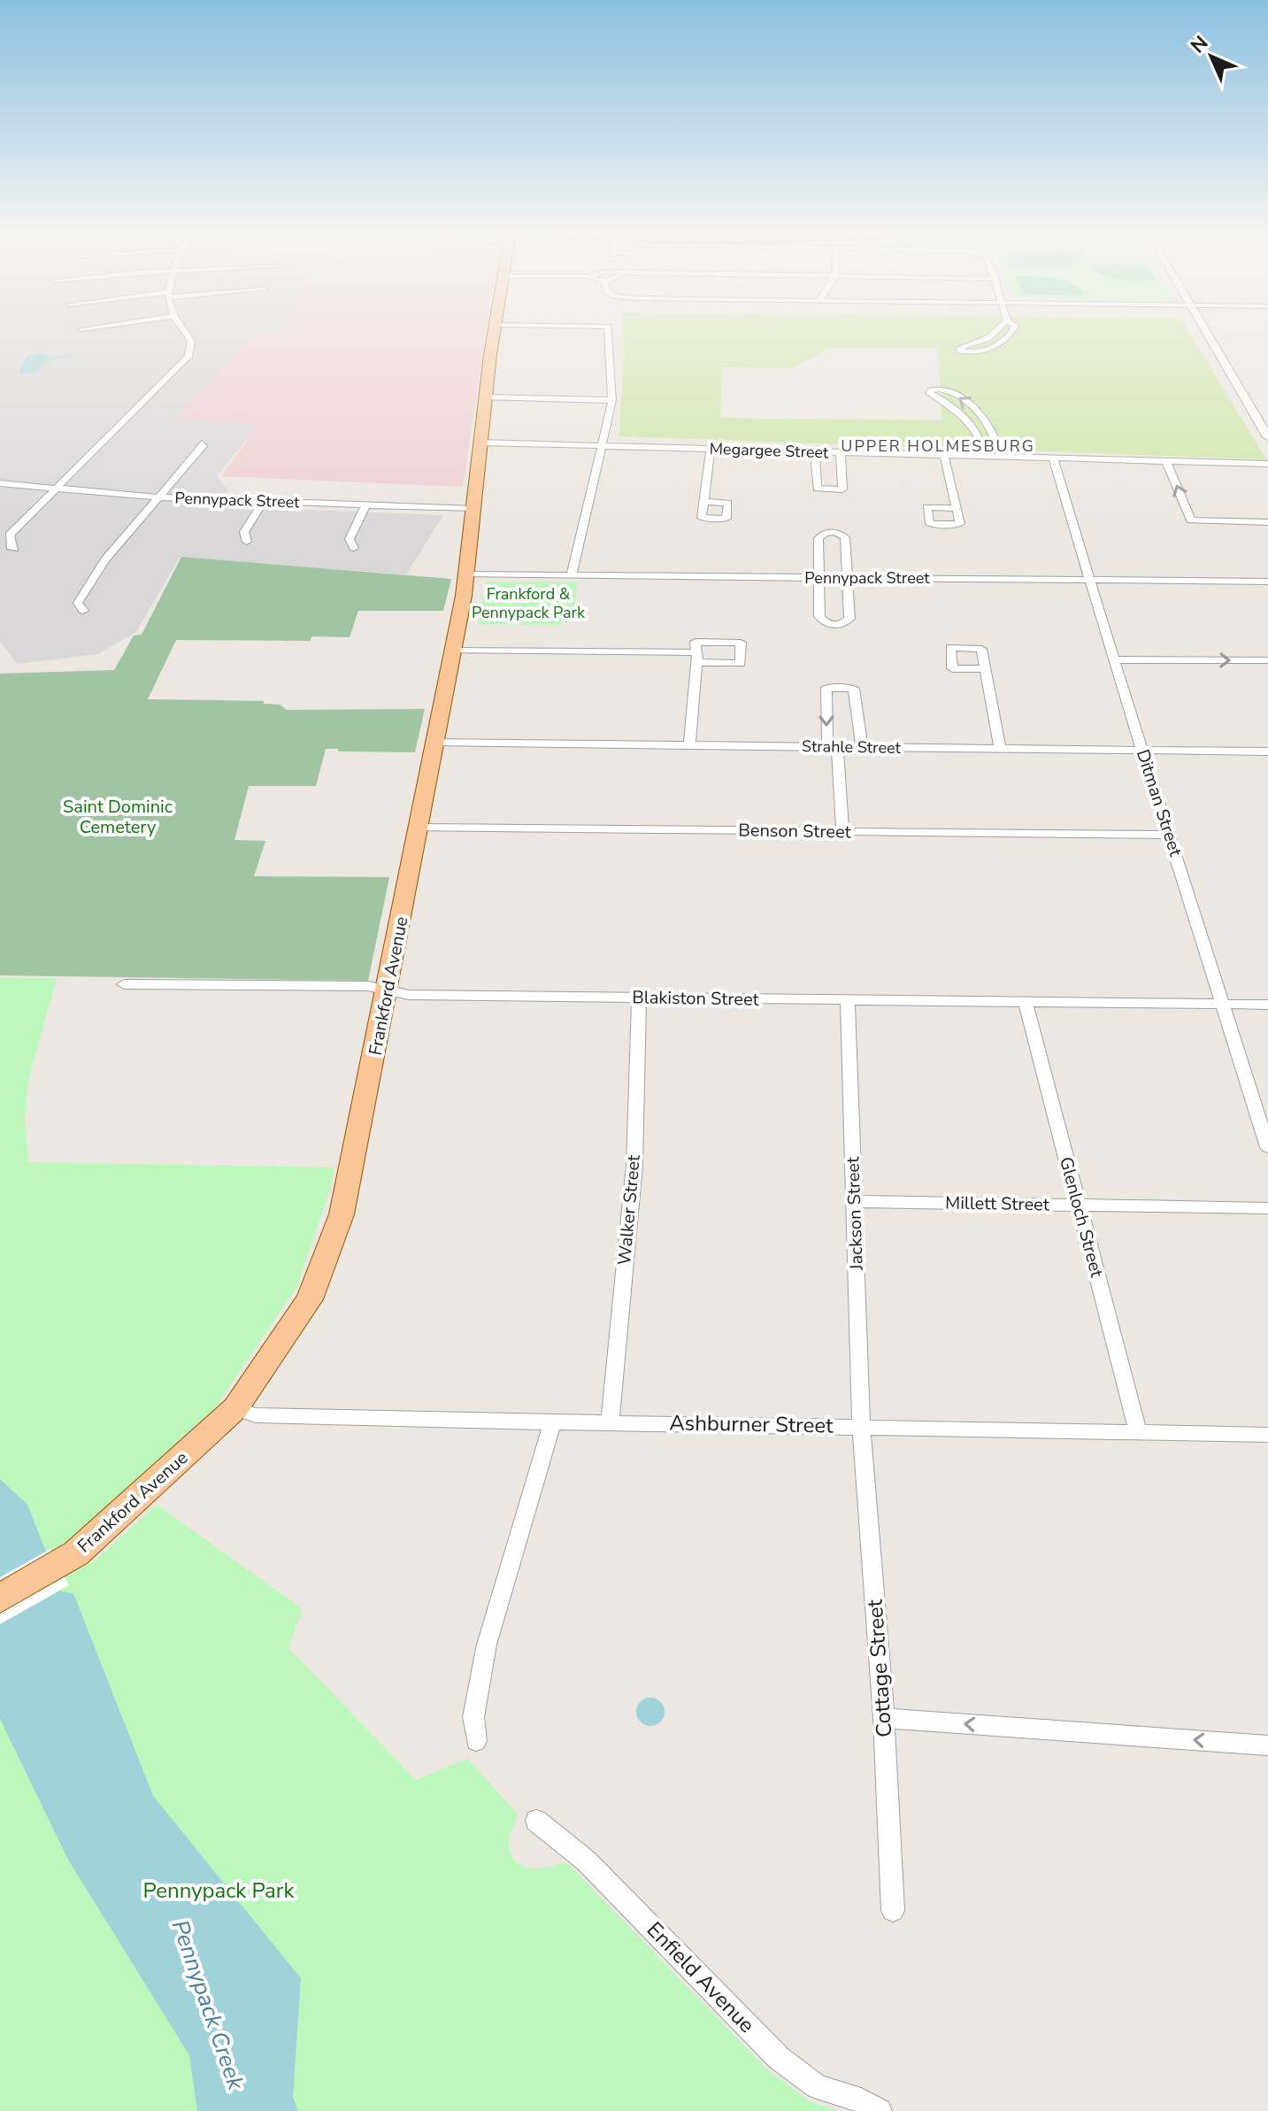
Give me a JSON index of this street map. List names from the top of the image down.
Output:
{
  "streets": {
    "main road": ["Frankford Avenue"],
    "street": [
      "Megargee Street",
      "Pennypack Street",
      "Strahle Street",
      "Ditman Street",
      "Benson Street",
      "Blakiston Street",
      "Millett Street",
      "Walker Street",
      "Jackson Street",
      "Glenloch Street",
      "Ashburner Street",
      "Cottage Street",
      "Enfield Avenue"
    ]
  },
  "crossings": [
    ["Megargee Street", "Ditman Street"],
    ["Megargee Street", "Frankford Avenue"],
    ["Pennypack Street", "Ditman Street"],
    ["Pennypack Street", "Frankford Avenue"],
    ["Strahle Street", "Ditman Street"],
    ["Strahle Street", "Frankford Avenue"],
    ["Ditman Street", "Benson Street"],
    ["Ditman Street", "Blakiston Street"],
    ["Benson Street", "Frankford Avenue"],
    ["Frankford Avenue", "Blakiston Street"],
    ["Frankford Avenue", "Ashburner Street"],
    ["Blakiston Street", "Walker Street"],
    ["Blakiston Street", "Jackson Street"],
    ["Blakiston Street", "Glenloch Street"],
    ["Millett Street", "Jackson Street"],
    ["Millett Street", "Glenloch Street"],
    ["Walker Street", "Ashburner Street"],
    ["Jackson Street", "Ashburner Street"],
    ["Jackson Street", "Cottage Street"],
    ["Glenloch Street", "Ashburner Street"],
    ["Ashburner Street", "Cottage Street"]
  ],
  "districts": ["UPPER HOLMESBURG"],
  "water": ["Pennypack Creek"],
  "parks": ["Frankford & Pennypack Park", "Saint Dominic Cemetery", "Pennypack Park"],
  "north": "top left"
}
